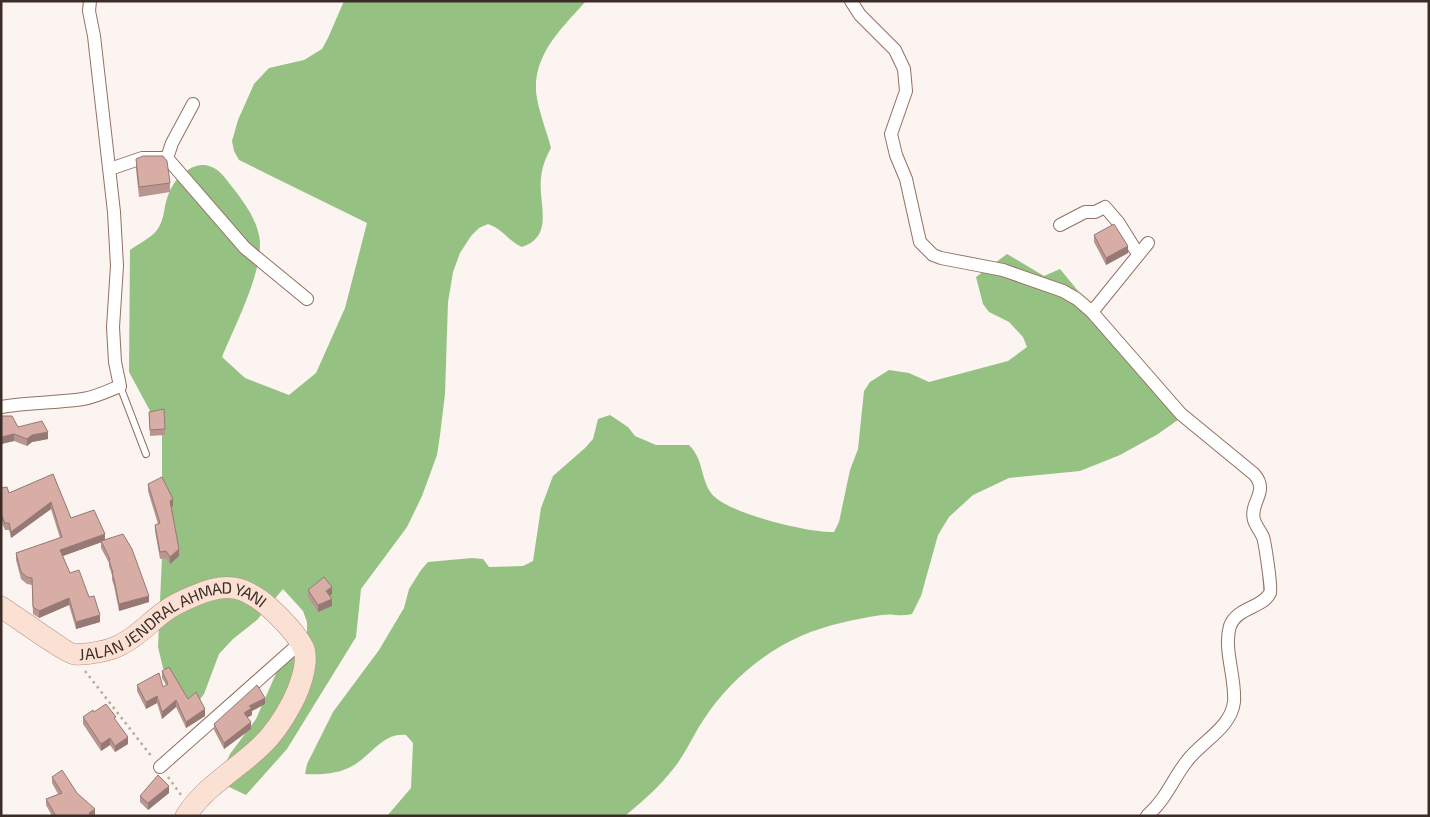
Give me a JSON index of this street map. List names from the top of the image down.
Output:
{
  "streets": {
    "main road": ["JALAN JENDRAL AHMAD YANI"]
  }
}
